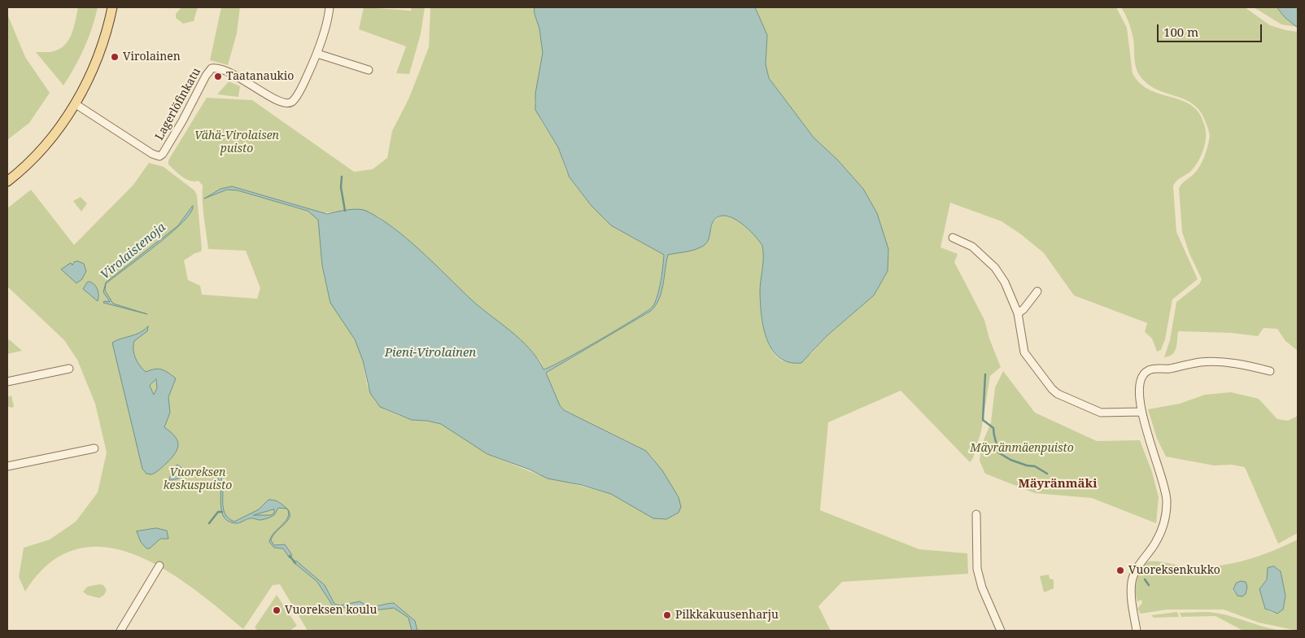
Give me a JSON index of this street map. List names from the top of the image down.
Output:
{
  "streets": {
    "street": ["Lagerlöfinkatu"]
  },
  "districts": ["Mäyränmäki"],
  "water": ["Virolaistenoja", "Pieni-Virolainen"],
  "parks": ["Vähä-Virolaisen puisto", "Mäyränmäenpuisto", "Vuoreksen keskuspuisto"],
  "places": [
    "Virolainen",
    "Taatanaukio",
    "Vuoreksenkukko",
    "Vuoreksen koulu",
    "Pilkkakuusenharju"
  ],
  "scale_bar": "100 m"
}
